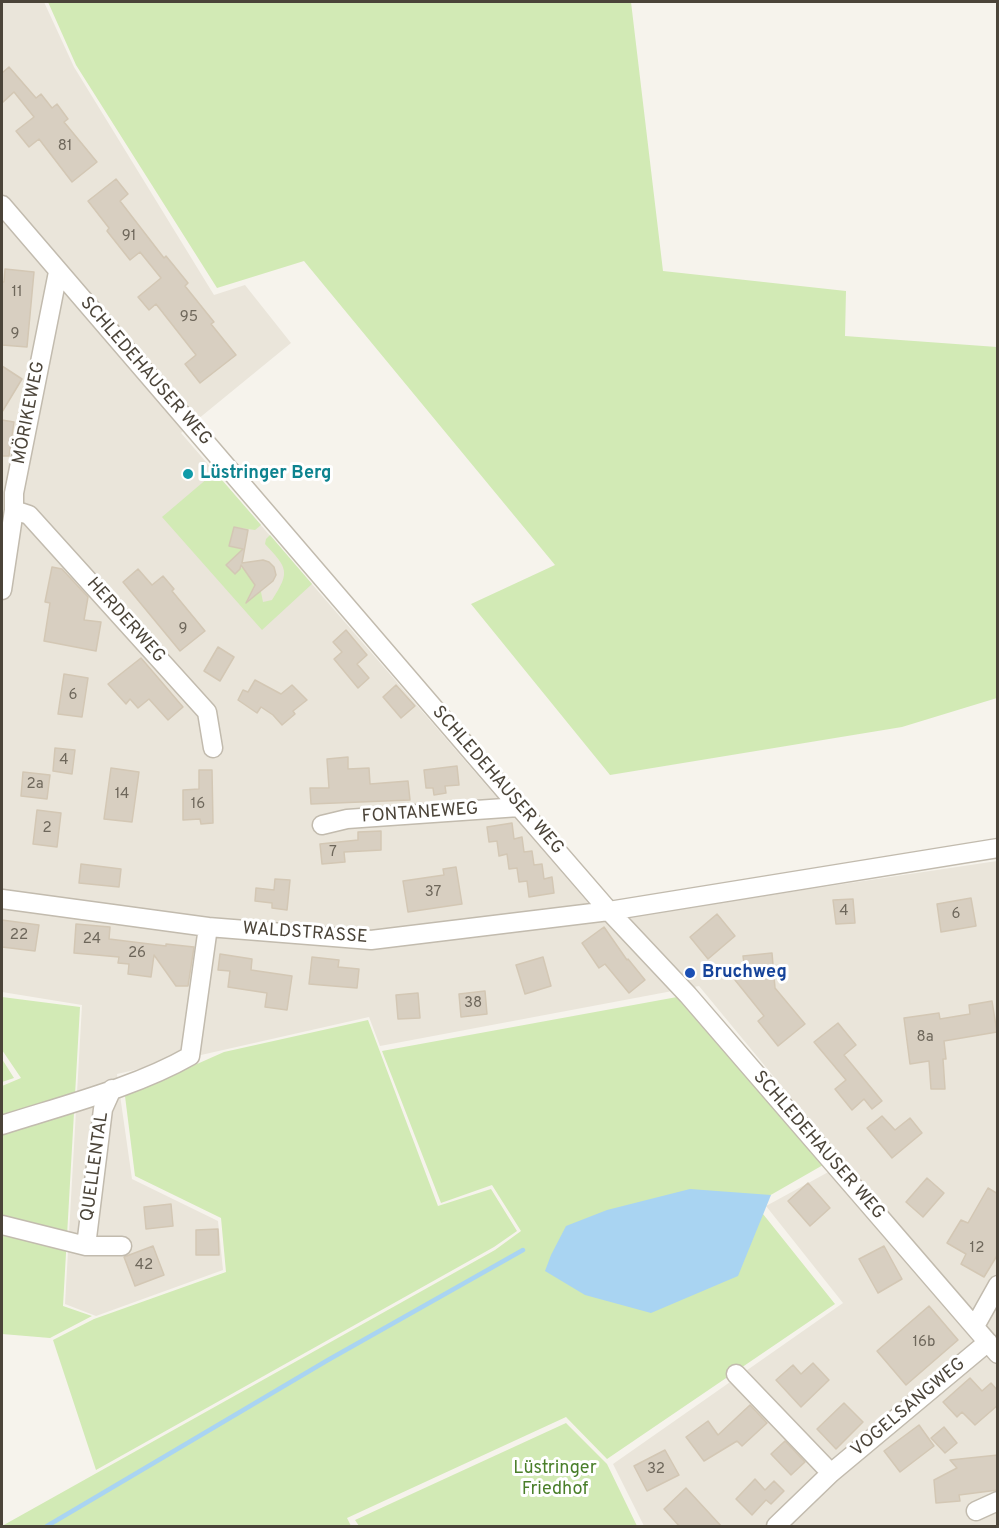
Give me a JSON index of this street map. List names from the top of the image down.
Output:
{
  "streets": {
    "street": [
      "SCHLEDEHAUSER WEG",
      "MÖRIKEWEG",
      "HERDERWEG",
      "FONTANEWEG",
      "WALDSTRASSE",
      "QUELLENTAL",
      "VOGELSANGWEG"
    ]
  },
  "crossings": [
    ["SCHLEDEHAUSER WEG", "MÖRIKEWEG"],
    ["SCHLEDEHAUSER WEG", "FONTANEWEG"],
    ["SCHLEDEHAUSER WEG", "WALDSTRASSE"],
    ["SCHLEDEHAUSER WEG", "VOGELSANGWEG"],
    ["MÖRIKEWEG", "HERDERWEG"],
    ["WALDSTRASSE", "QUELLENTAL"]
  ],
  "parks": ["Lüstringer Friedhof"],
  "places": ["Lüstringer Berg", "Bruchweg"],
  "house_numbers": [
    "81",
    "91",
    "11",
    "95",
    "9",
    "9",
    "6",
    "4",
    "2a",
    "14",
    "16",
    "2",
    "7",
    "37",
    "4",
    "6",
    "22",
    "24",
    "26",
    "38",
    "8a",
    "12",
    "42",
    "16b",
    "32"
  ]
}
